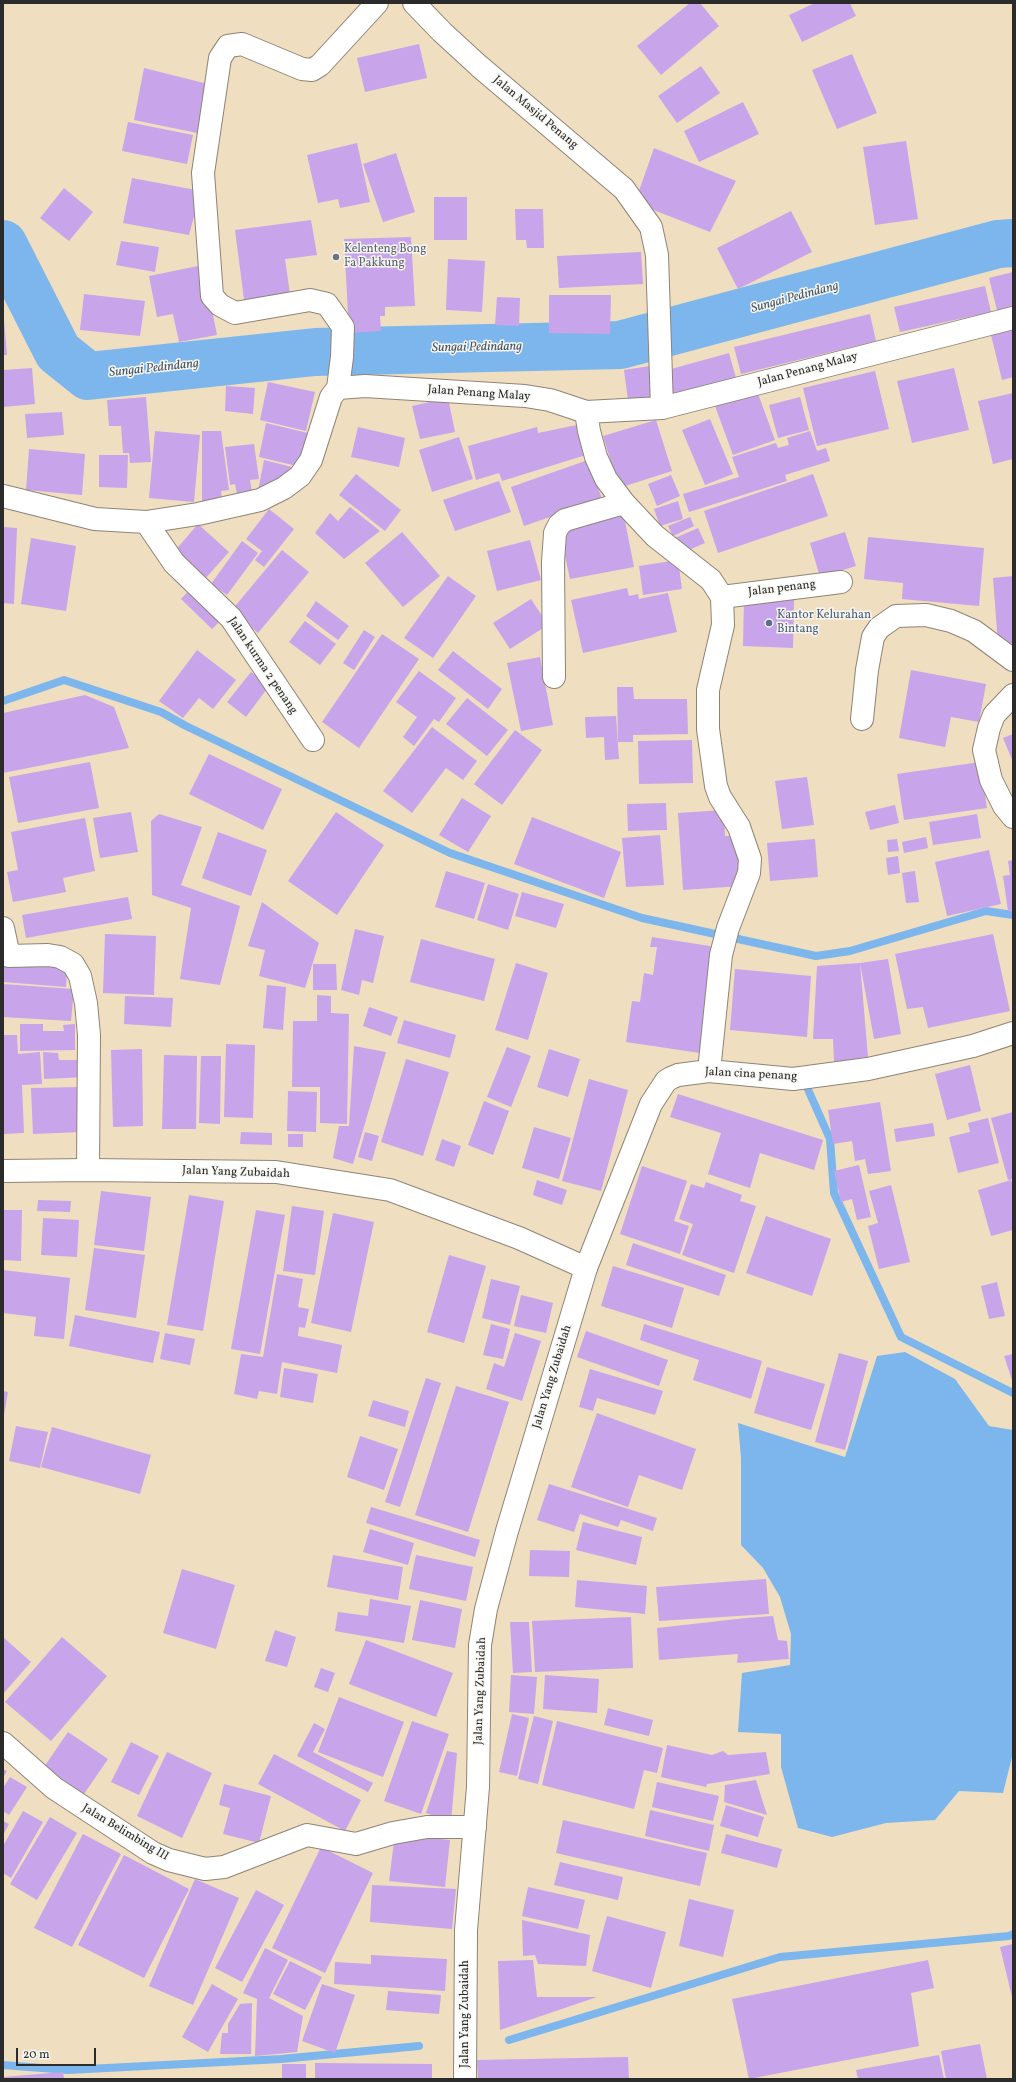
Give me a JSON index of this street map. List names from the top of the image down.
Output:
{
  "streets": {
    "street": [
      "Jalan Masjid Penang",
      "Jalan Penang Malay",
      "Jalan penang",
      "Jalan kurma 2 penang",
      "Jalan cina penang",
      "Jalan Yang Zubaidah",
      "Jalan Belimbing III"
    ]
  },
  "crossings": [
    ["Jalan Masjid Penang", "Jalan Penang Malay"],
    ["Jalan cina penang", "Jalan Yang Zubaidah"],
    ["Jalan Yang Zubaidah", "Jalan Belimbing III"]
  ],
  "water": ["Sungai Pedindang"],
  "places": ["Kelenteng Bong Fa Pakkung", "Kantor Kelurahan Bintang"],
  "scale_bar": "20 m"
}
